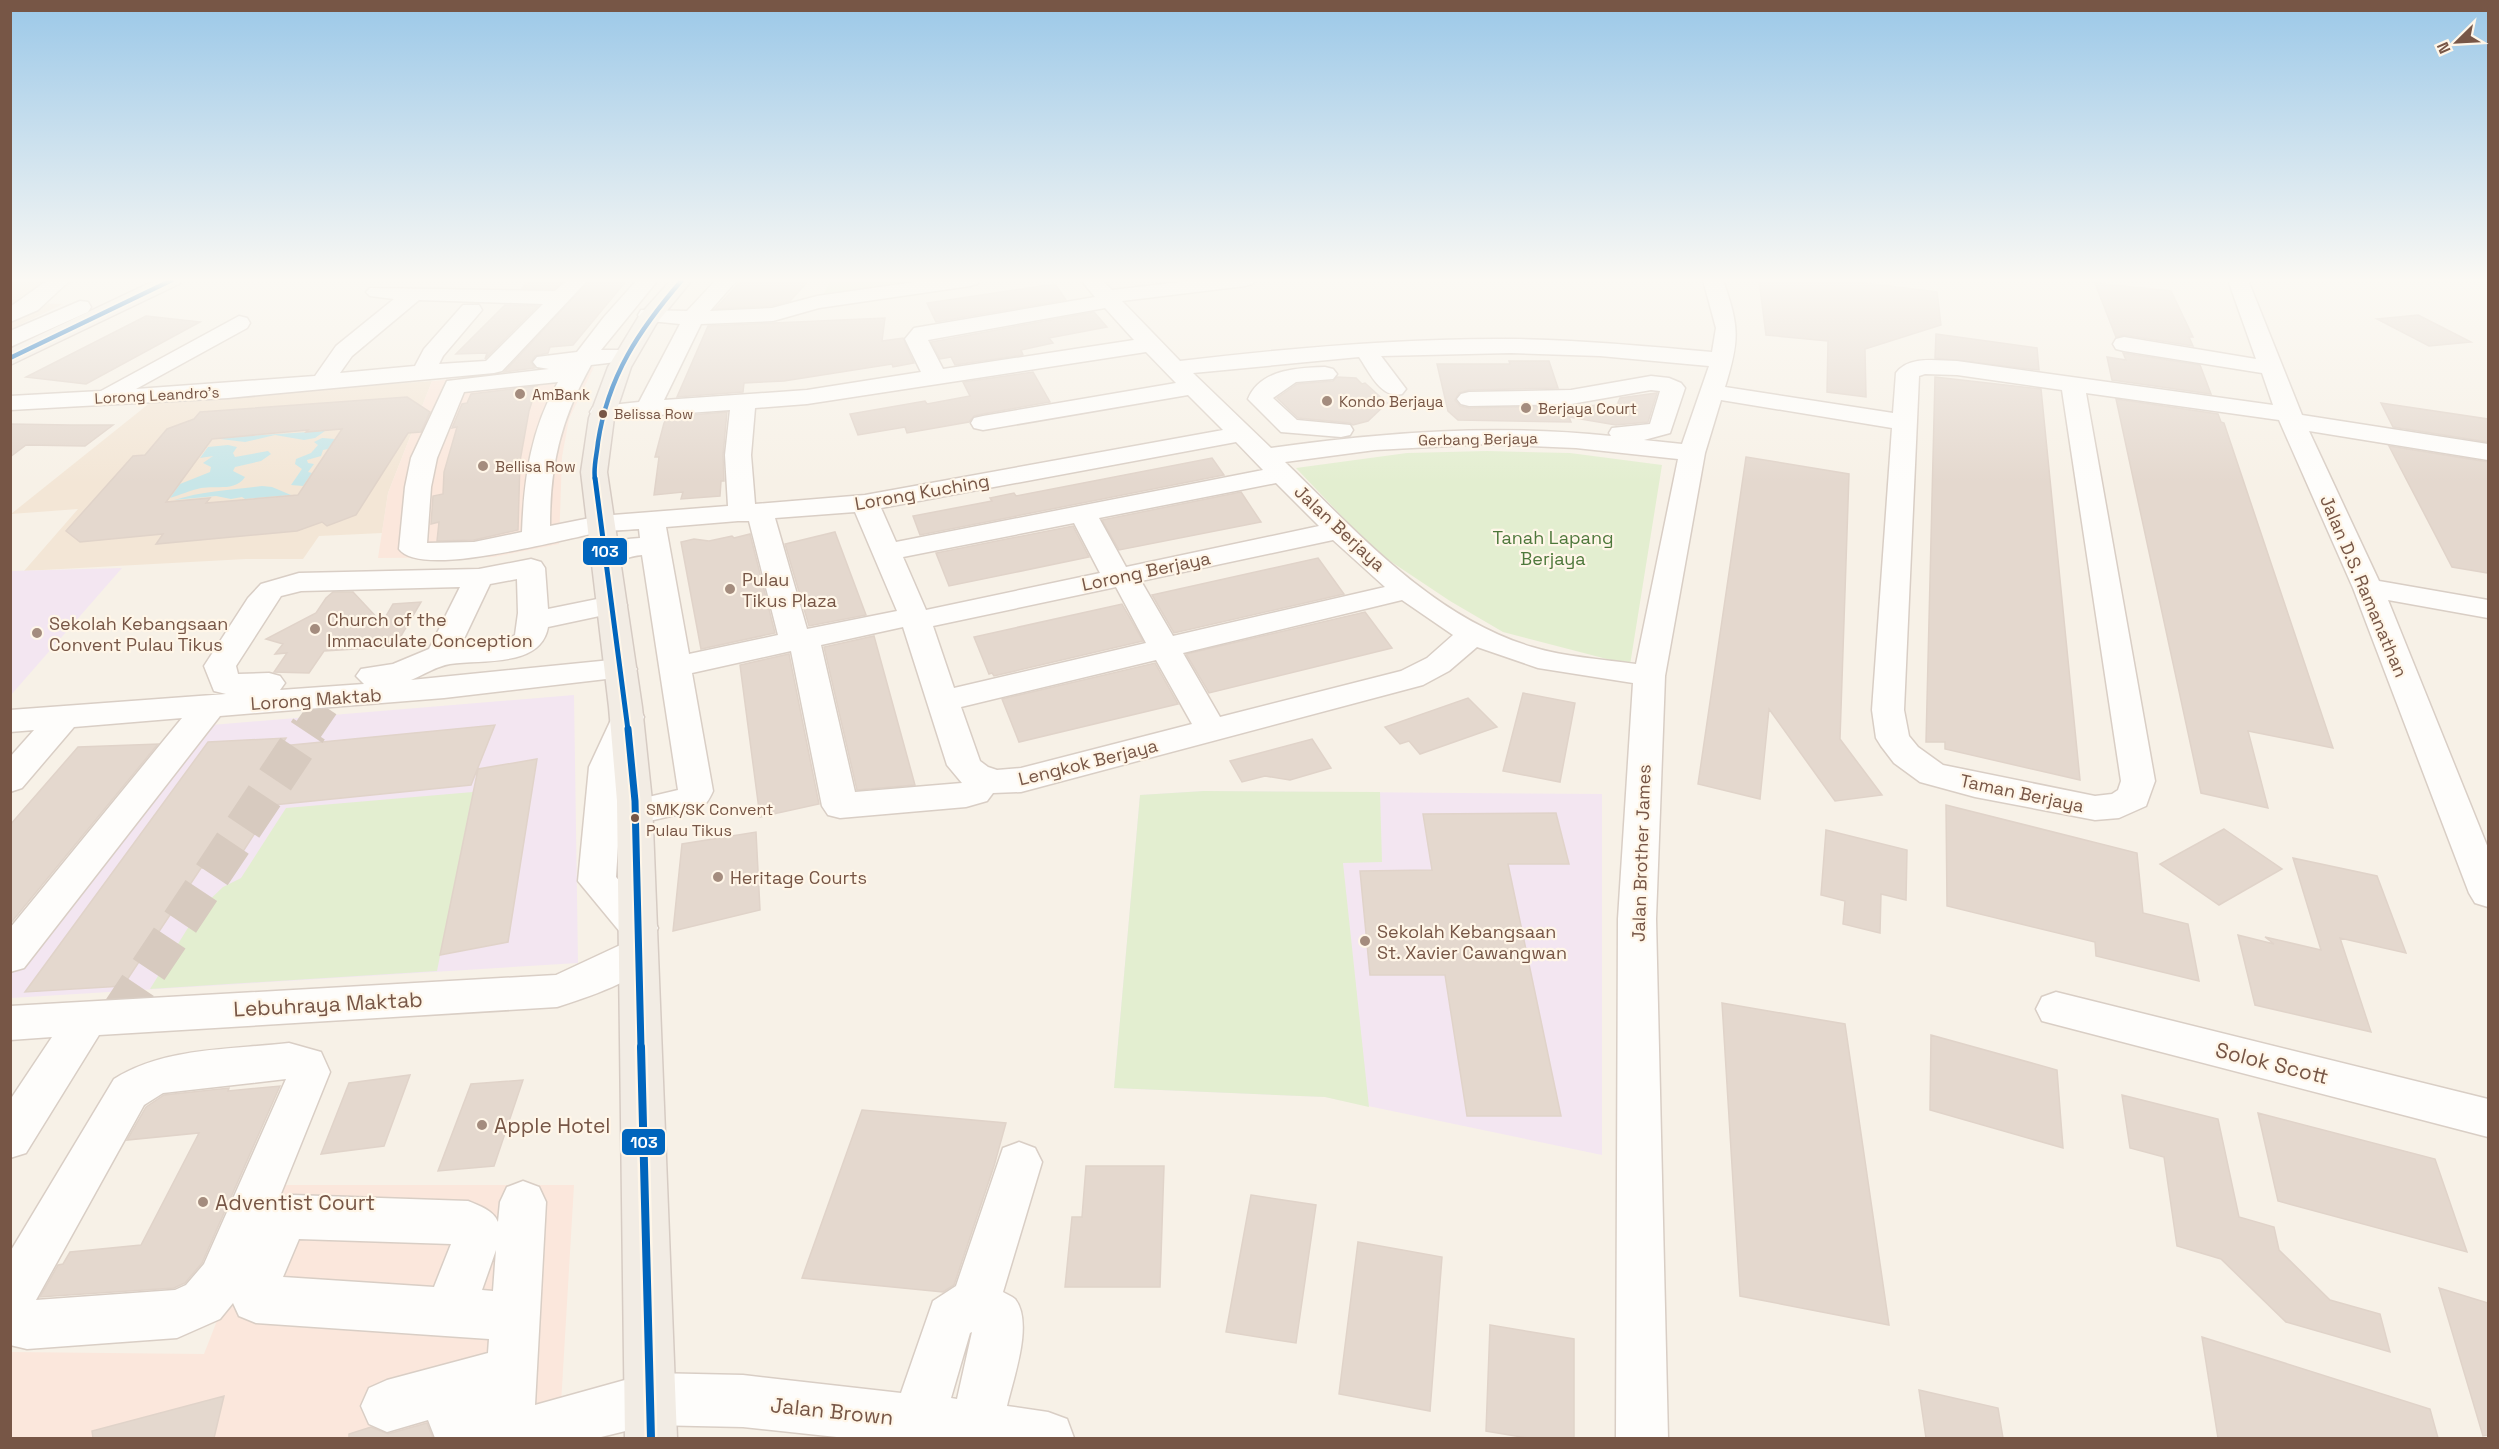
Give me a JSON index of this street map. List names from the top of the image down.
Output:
{
  "streets": {
    "street": [
      "Lorong Leandro's",
      "Gerbang Berjaya",
      "Lorong Kuching",
      "Jalan Berjaya",
      "Lorong Berjaya",
      "Jalan D.S. Ramanathan",
      "Lorong Maktab",
      "Lengkok Berjaya",
      "Taman Berjaya",
      "Jalan Brother James",
      "Lebuhraya Maktab",
      "Solok Scott",
      "Jalan Brown"
    ]
  },
  "crossings": [
    ["Gerbang Berjaya", "Jalan Berjaya"],
    ["Gerbang Berjaya", "Jalan Brother James"],
    ["Lorong Kuching", "Jalan Berjaya"],
    ["Jalan Berjaya", "Lorong Berjaya"],
    ["Jalan Berjaya", "Lengkok Berjaya"],
    ["Jalan Berjaya", "Jalan Brother James"],
    ["Jalan D.S. Ramanathan", "Taman Berjaya"]
  ],
  "parks": ["Tanah Lapang Berjaya"],
  "places": [
    "AmBank",
    "Kondo Berjaya",
    "Berjaya Court",
    "Belissa Row",
    "Bellisa Row",
    "Pulau Tikus Plaza",
    "Church of the Immaculate Conception",
    "Sekolah Kebangsaan Convent Pulau Tikus",
    "SMK/SK Convent Pulau Tikus",
    "Heritage Courts",
    "Sekolah Kebangsaan St. Xavier Cawangwan",
    "Apple Hotel",
    "Adventist Court"
  ],
  "lines": ["transit line 103"],
  "north": "bottom left"
}
